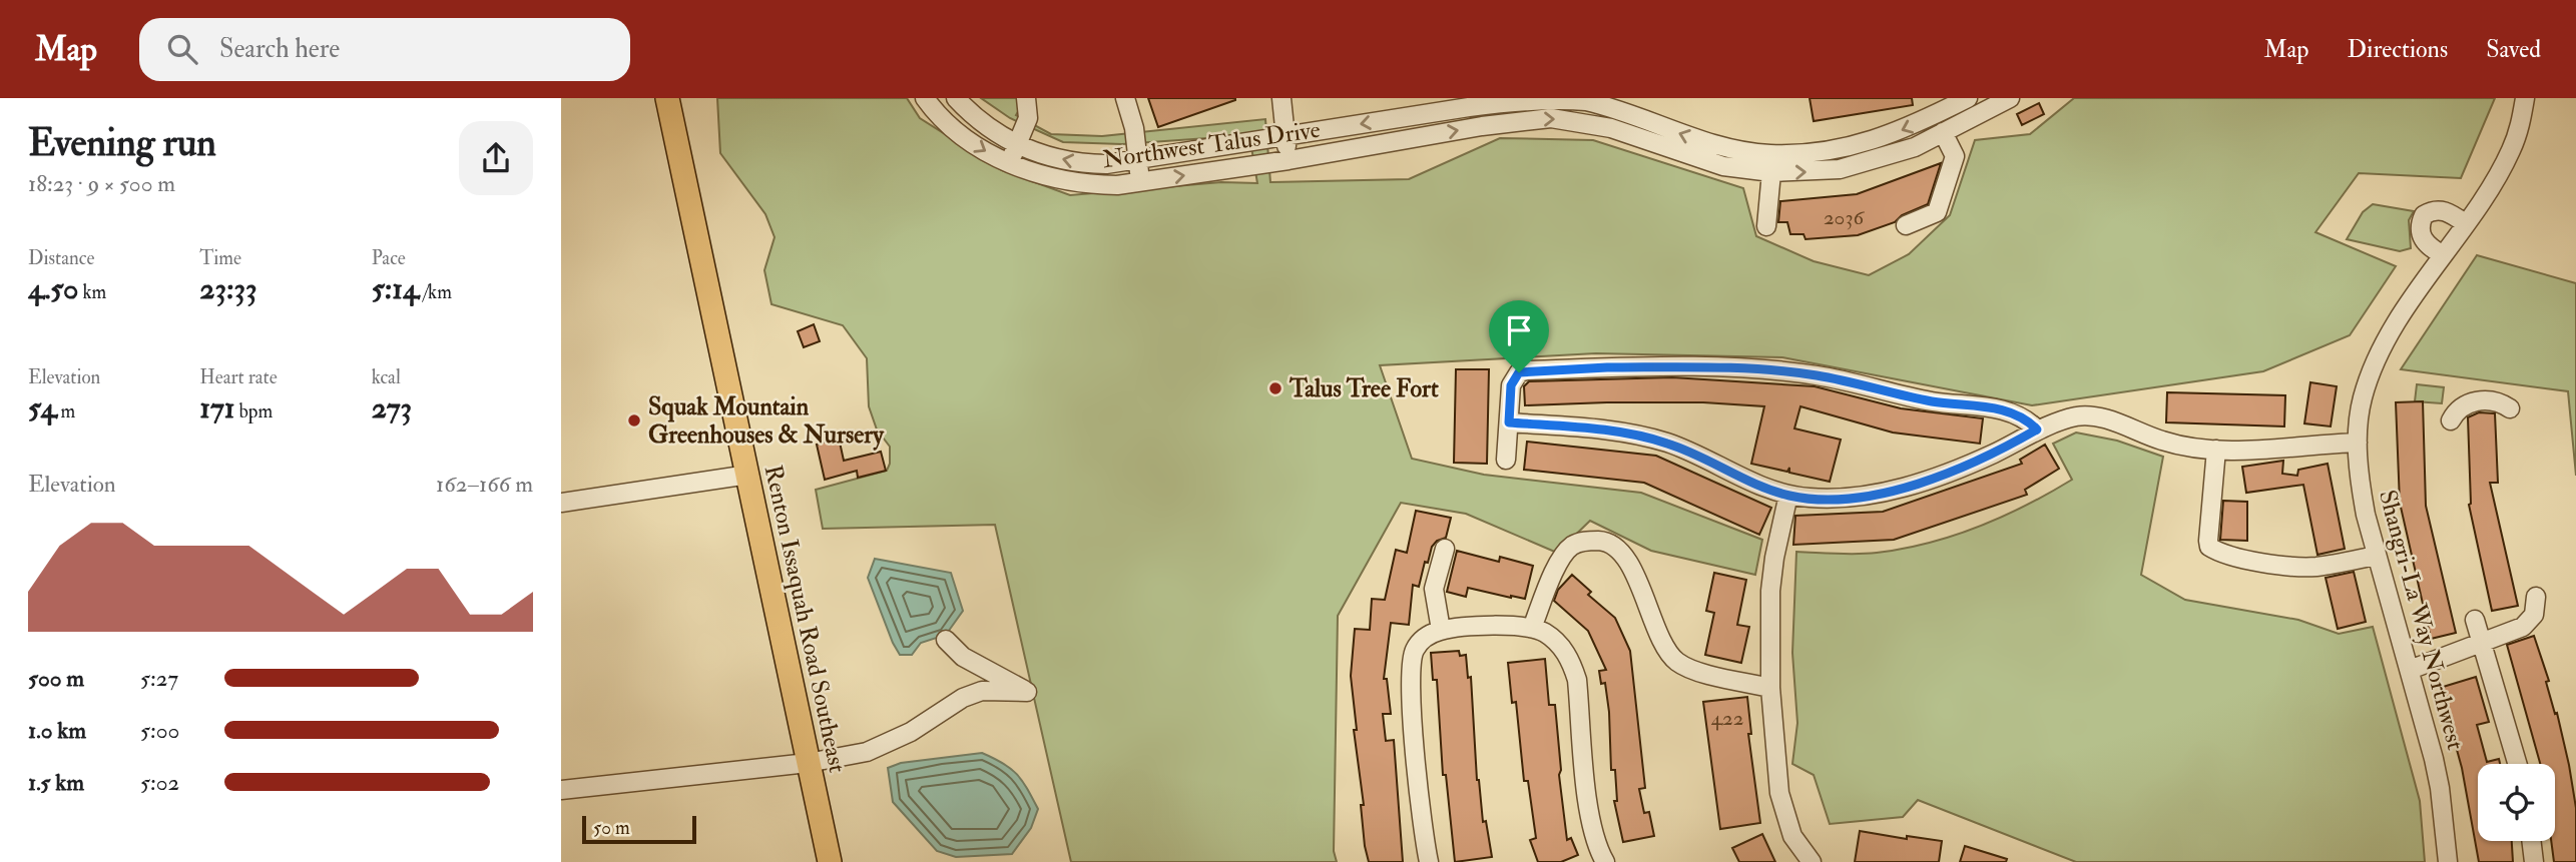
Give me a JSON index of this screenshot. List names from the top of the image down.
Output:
{
  "streets": {
    "main road": ["Renton Issaquah Road Southeast"],
    "street": ["Northwest Talus Drive", "Shangri-La Way Northwest"]
  },
  "places": ["Talus Tree Fort", "Squak Mountain Greenhouses & Nursery"],
  "house_numbers": ["2036", "422"],
  "scale_bar": "50 m",
  "page": {
    "header": "Map",
    "search": "Search here",
    "nav": ["Map", "Directions", "Saved"],
    "heading": ["Evening run", "18:23 · 9 × 500 m"],
    "stats": [
      ["Distance", "4.50 km"],
      ["Time", "23:33"],
      ["Pace", "5:14 /km"],
      ["Elevation", "54 m"],
      ["Heart rate", "171 bpm"],
      ["kcal", "273"]
    ],
    "chart": ["Elevation", "162–166 m"],
    "list": [
      {
        "name": "500 m",
        "note": "5:27"
      },
      {
        "name": "1.0 km",
        "note": "5:00"
      },
      {
        "name": "1.5 km",
        "note": "5:02"
      }
    ],
    "scale": "50 m"
  }
}
